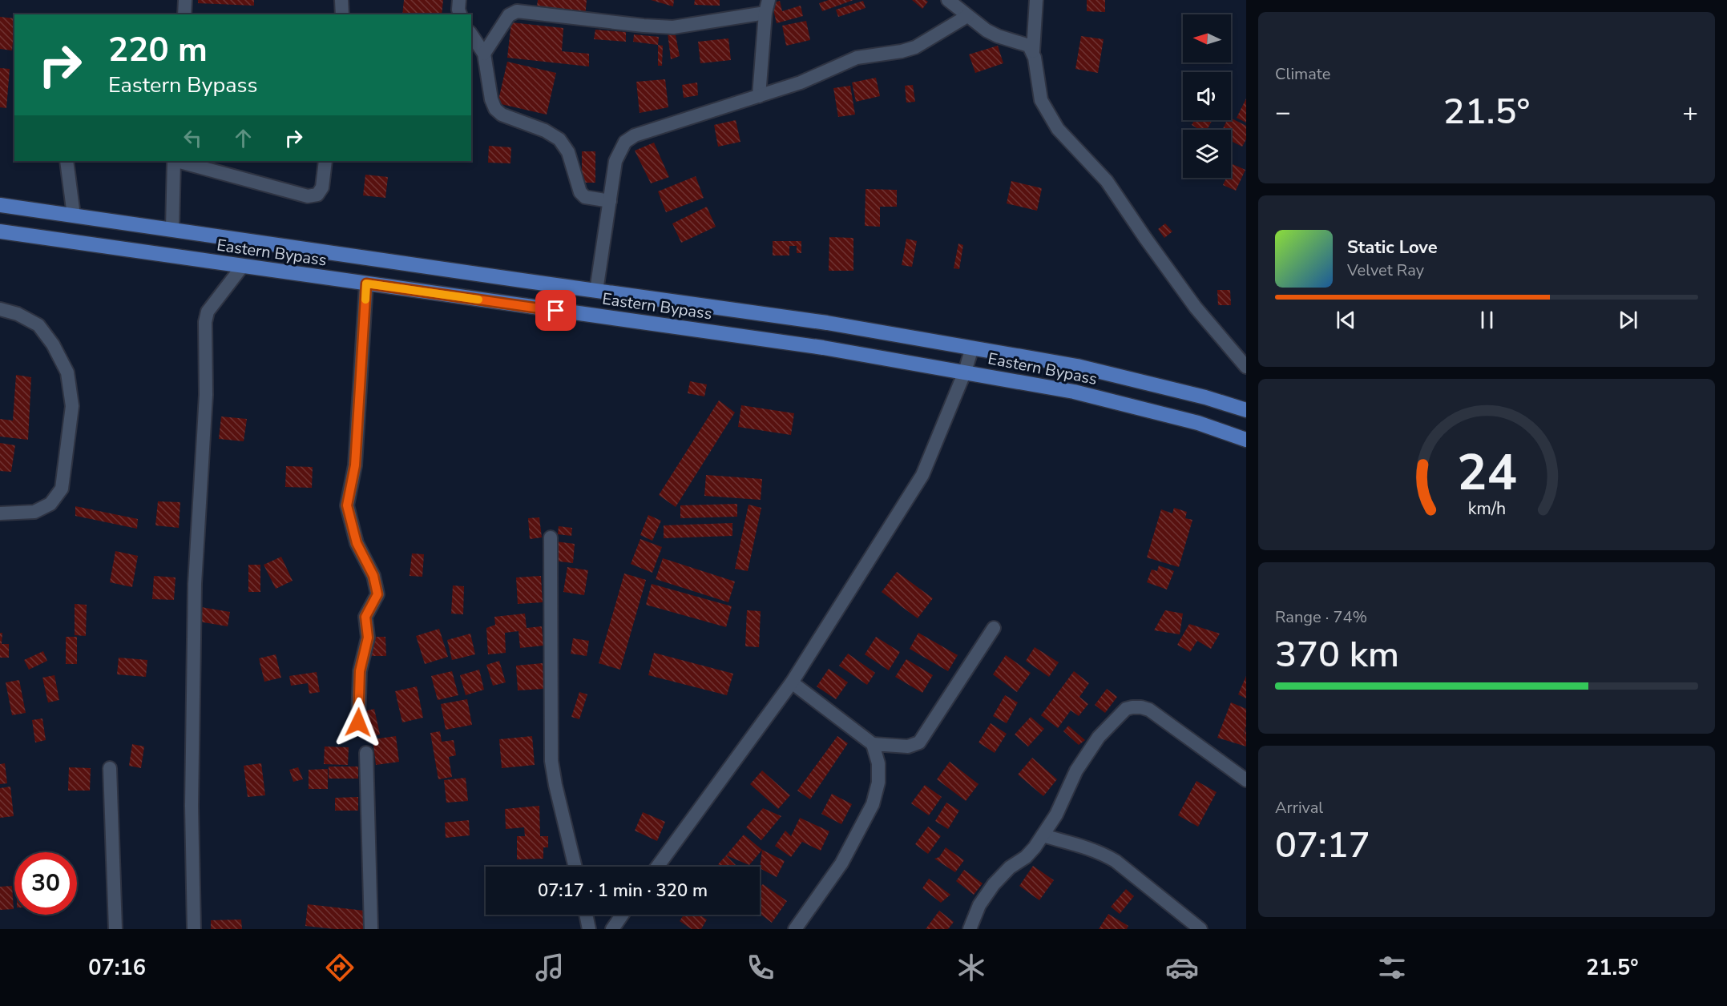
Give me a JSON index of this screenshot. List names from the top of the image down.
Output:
{
  "streets": {
    "main road": ["Eastern Bypass"]
  },
  "north": "left",
  "page": {
    "tile": [
      "Climate",
      ["Range · 74%", "370 km"],
      ["Arrival", "07:17"]
    ],
    "turn": ["220 m", "Eastern Bypass"],
    "heat": ["−", "21.5°", "+"],
    "song": ["Static Love", "Velvet Ray"],
    "limit": "30",
    "trip": "07:17 · 1 min · 320 m",
    "tabs": ["07:16", "21.5°"],
    "gauge": ["24", "km/h"]
  }
}
